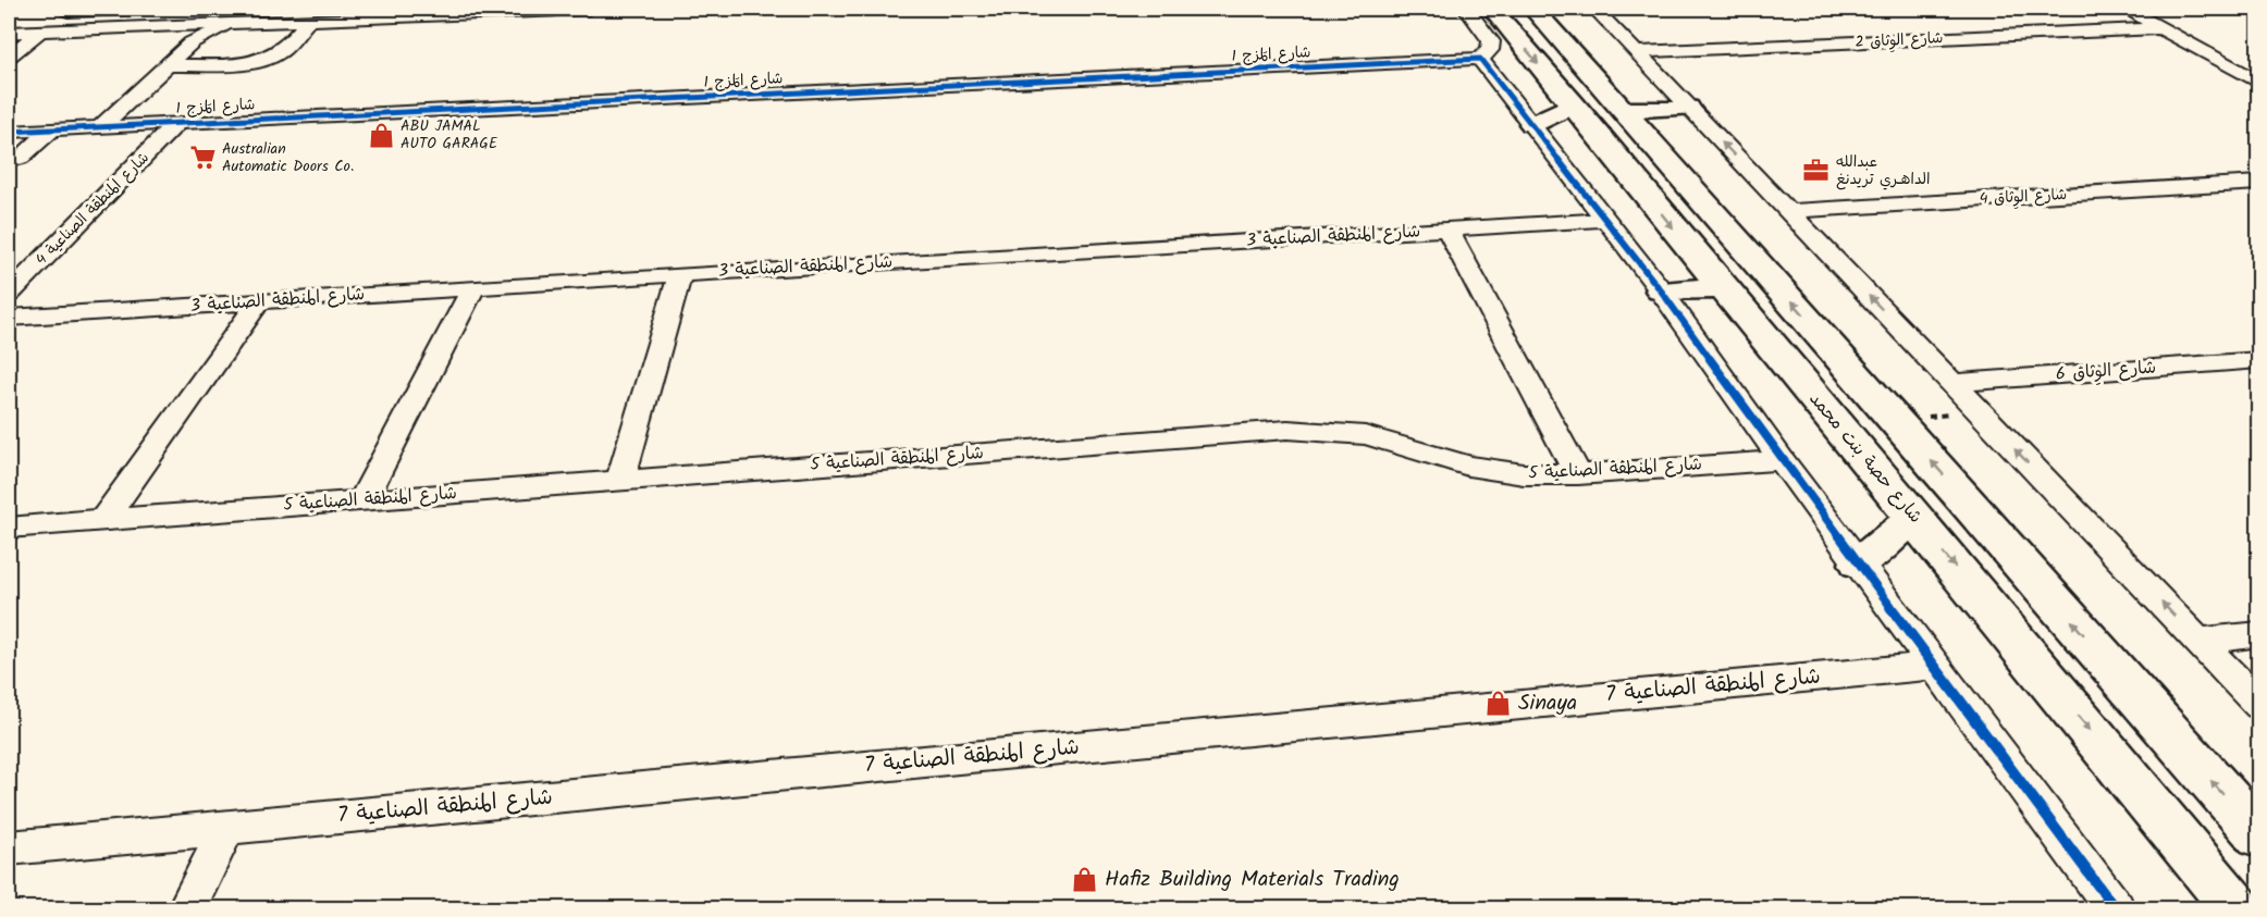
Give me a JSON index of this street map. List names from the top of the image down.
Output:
{
  "streets": {
    "main road": ["شارع حصة بنت محمد"],
    "street": [
      "شارع الوِثاق 2",
      "شارع المَزج 1",
      "شارع الوِثاق 4",
      "شارع المنطقة الصناعية 4",
      "شارع المنطقة الصناعية 3",
      "شارع الوِثاق 6",
      "شارع المنطقة الصناعية 5",
      "شارع المنطقة الصناعية 7"
    ]
  },
  "crossings": [
    ["شارع المَزج 1", "شارع المنطقة الصناعية 4"]
  ],
  "places": {
    "shop": ["ABU JAMAL AUTO GARAGE", "Sinaya", "Hafiz Building Materials Trading"],
    "supermarket": ["Australian Automatic Doors Co."],
    "office": ["عبدالله الداهـري تريدنغ"]
  }
}
